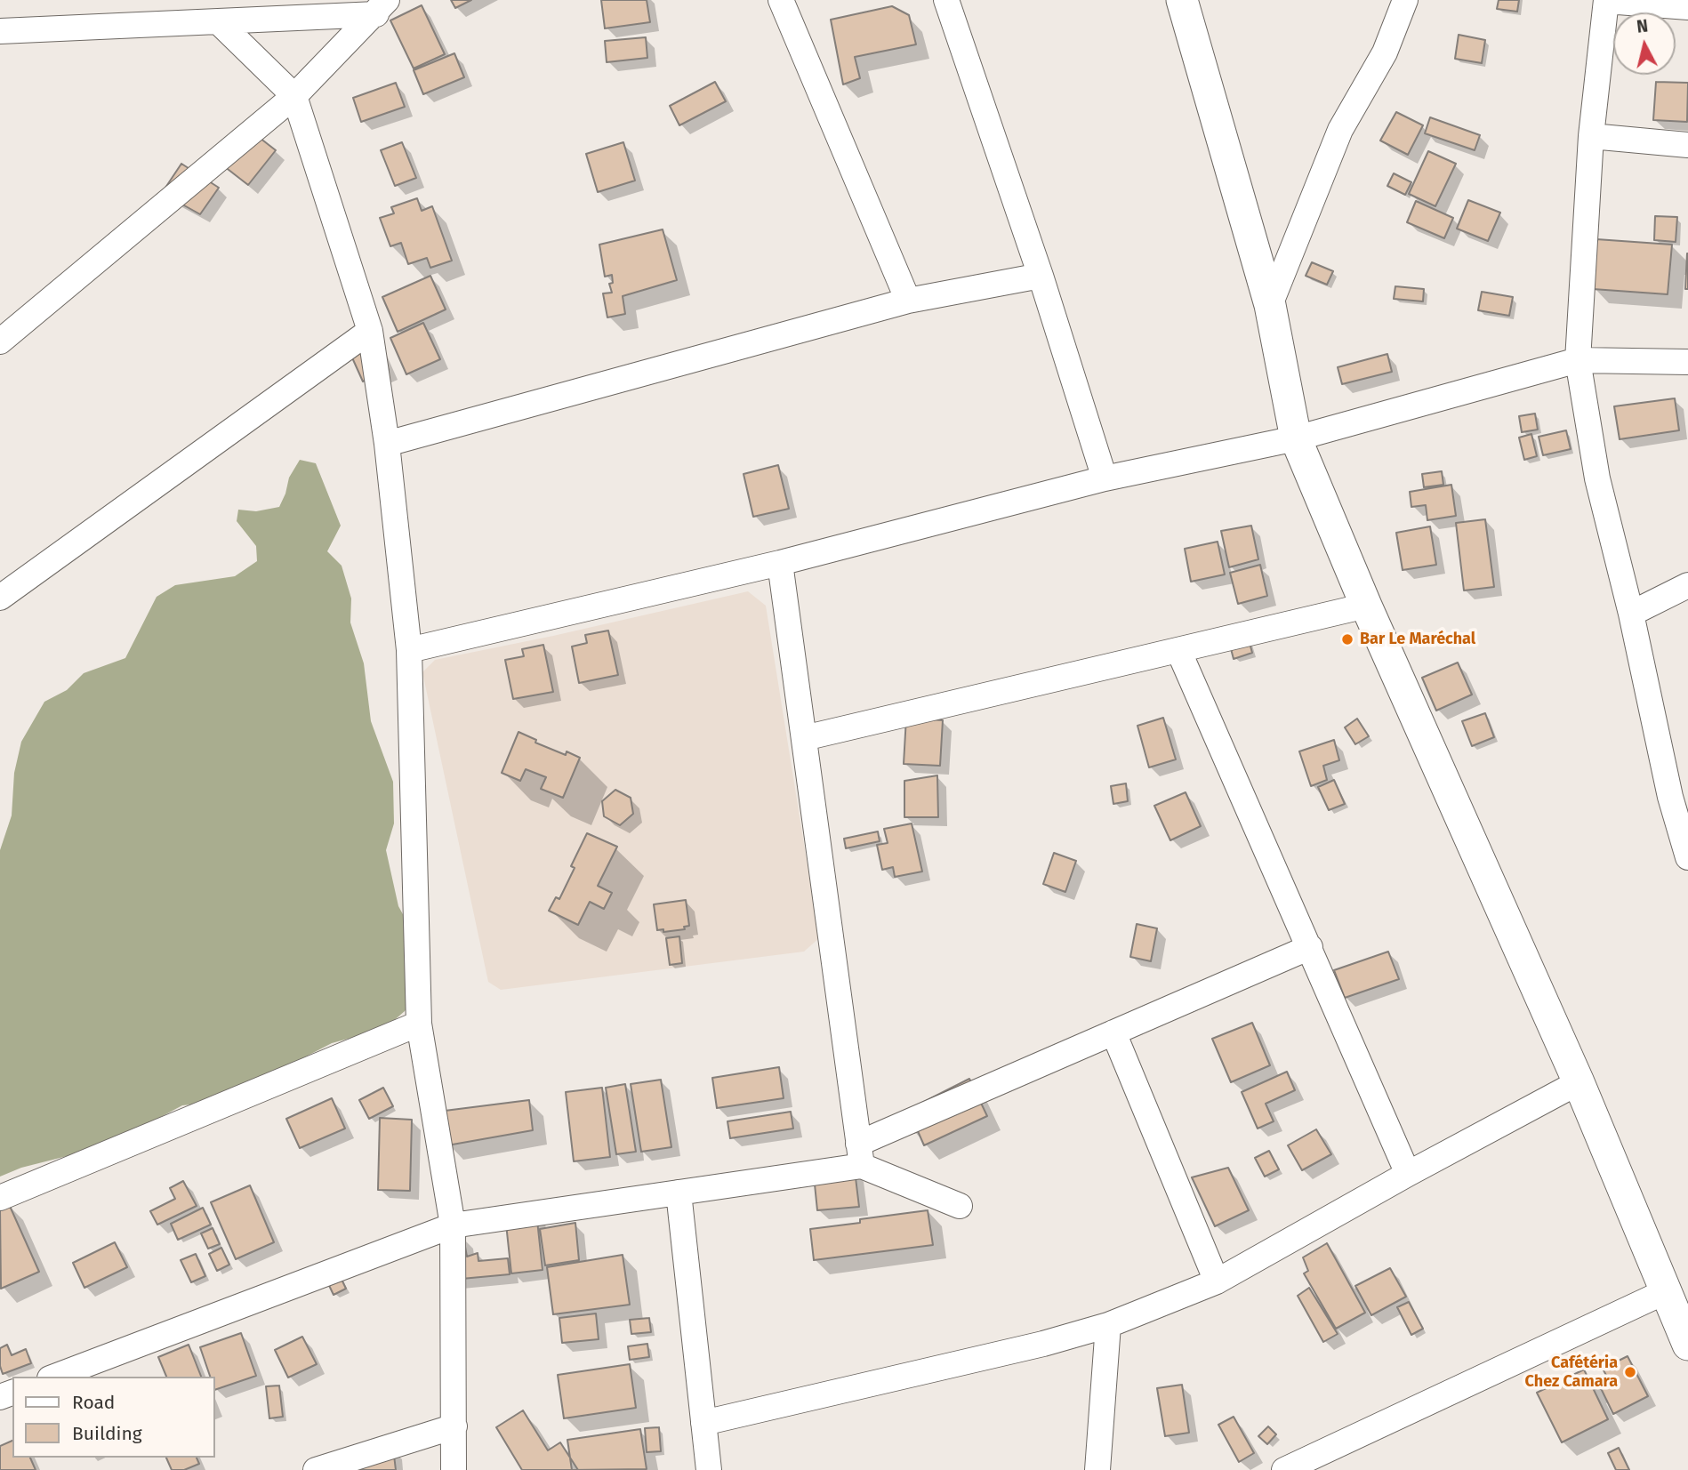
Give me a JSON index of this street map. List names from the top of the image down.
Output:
{
  "places": ["Bar Le Maréchal", "Cafétéria Chez Camara"],
  "legend": ["Road", "Building"],
  "north": "top"
}
